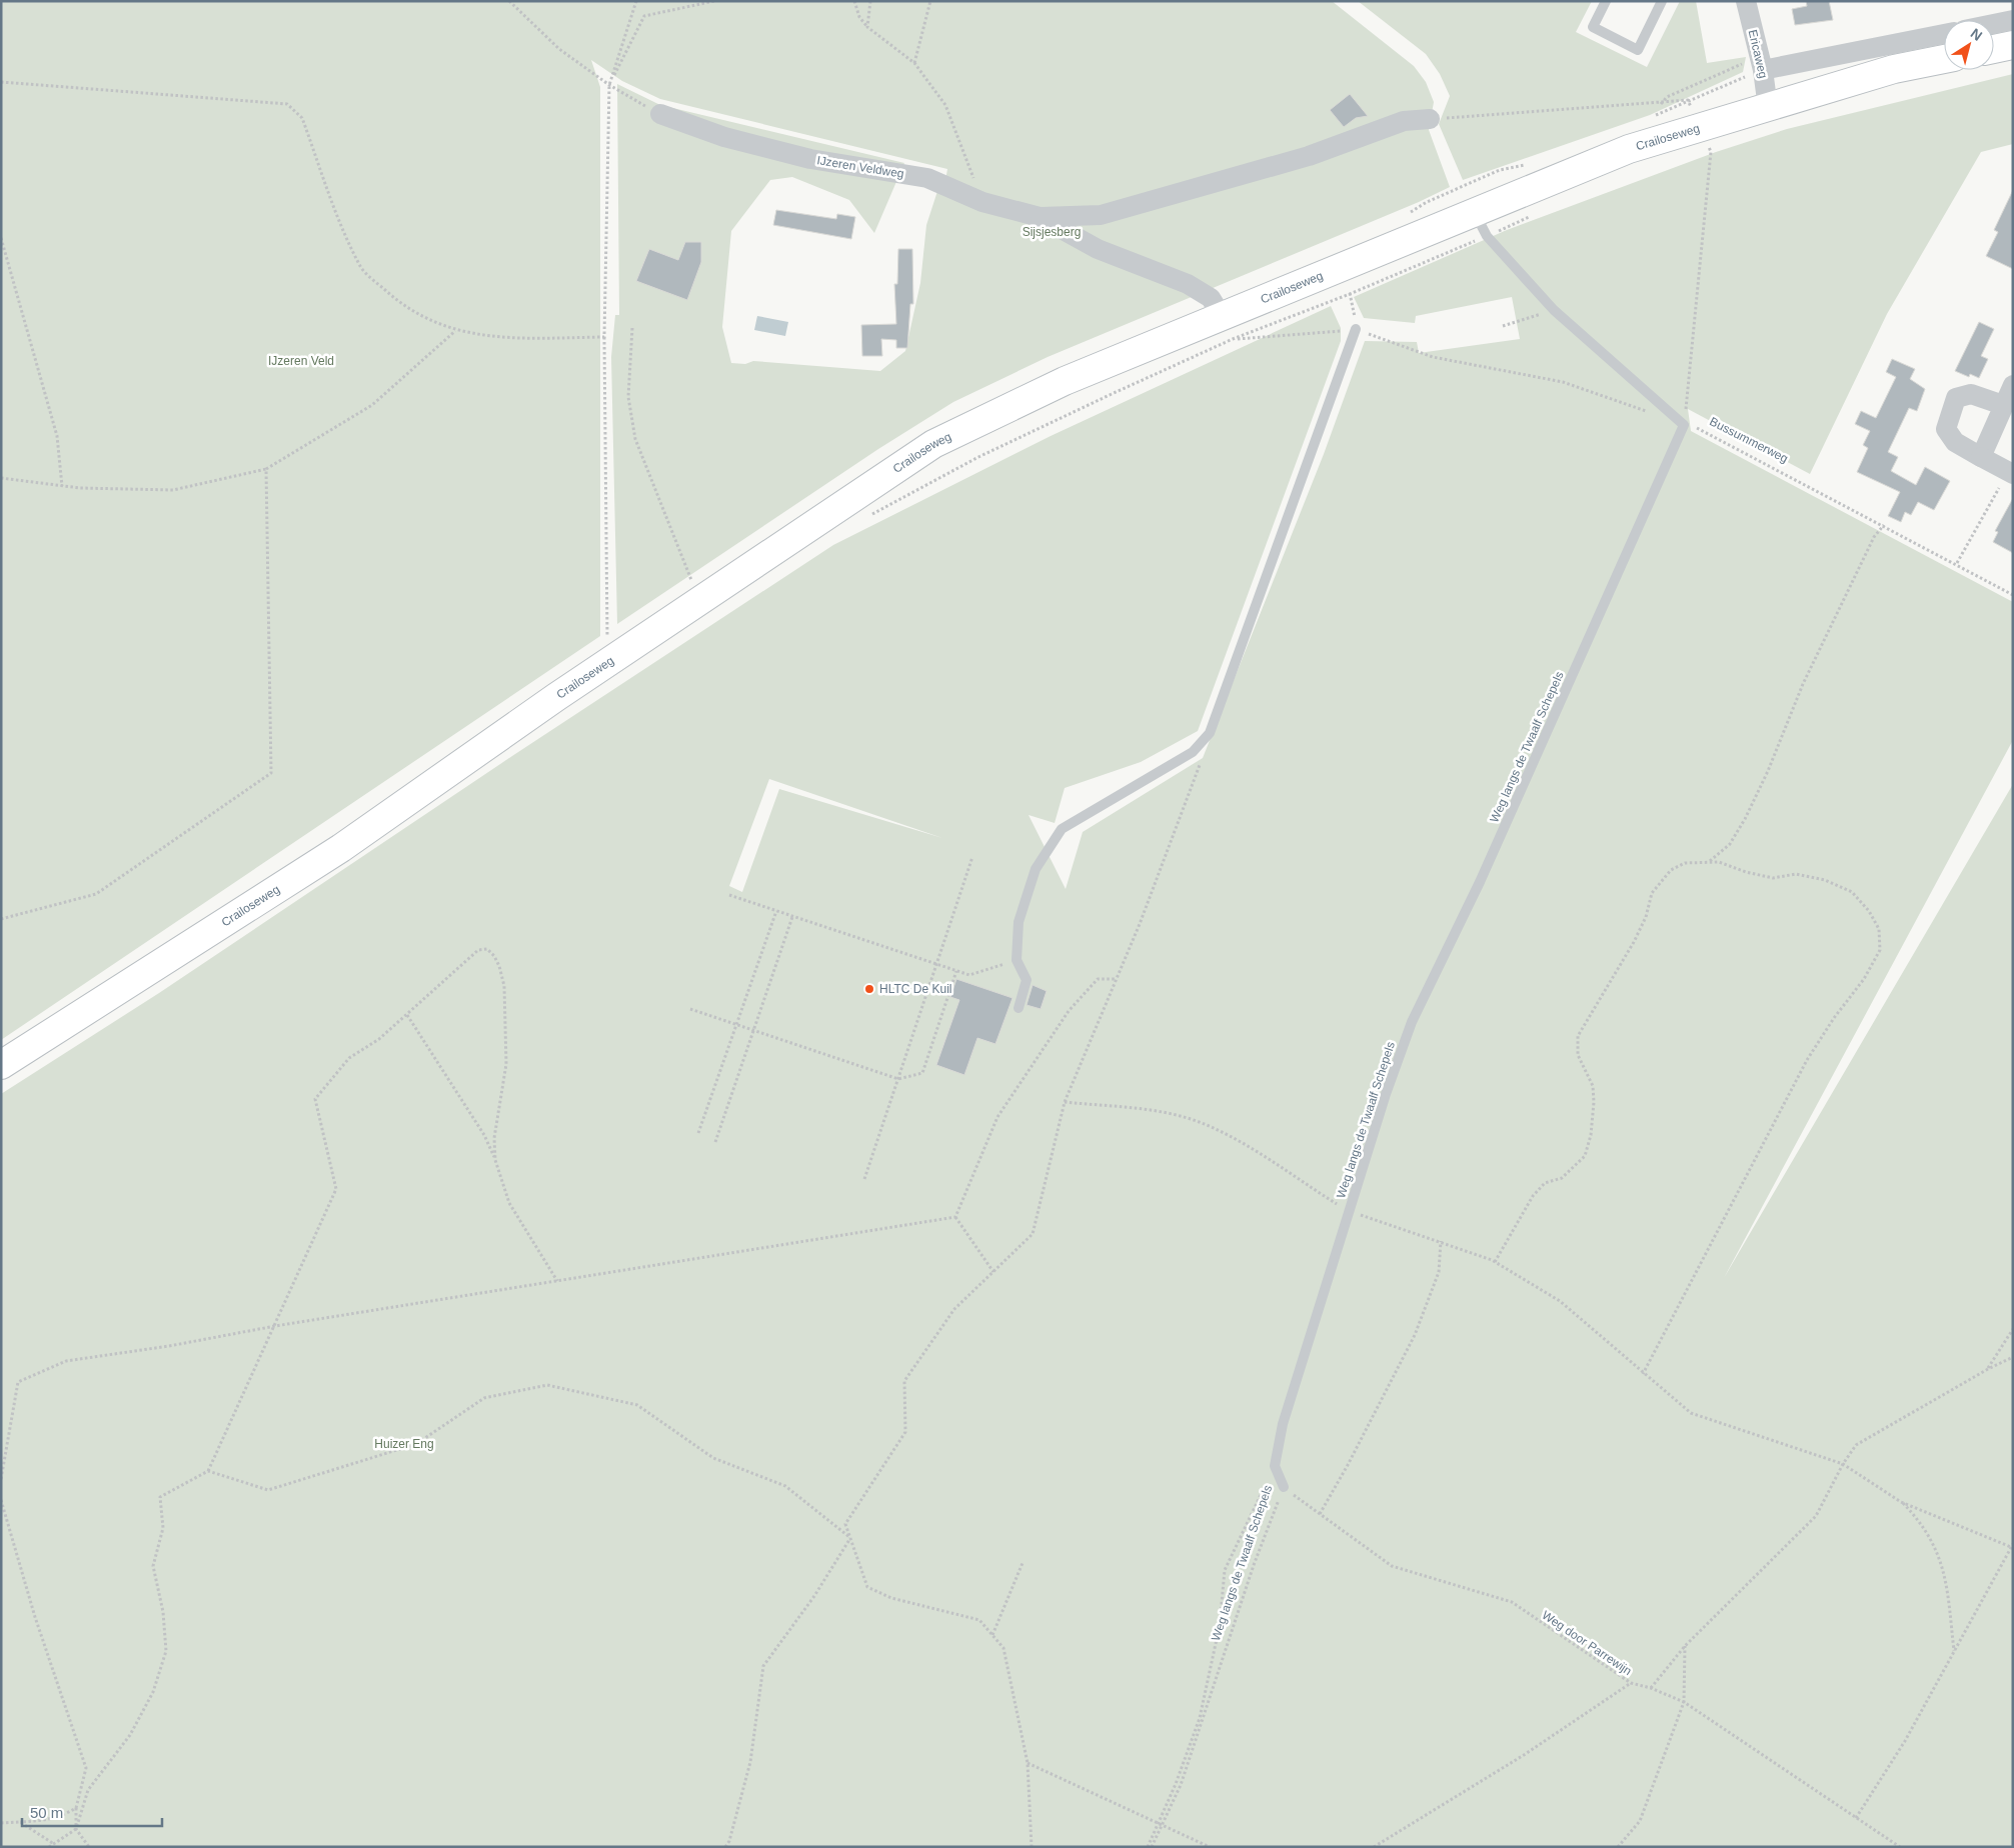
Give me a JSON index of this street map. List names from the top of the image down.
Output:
{
  "streets": {
    "main road": ["Crailoseweg"],
    "street": ["Ericaweg", "IJzeren Veldweg"],
    "lane": ["Weg langs de Twaalf Schepels"],
    "path": ["Bussummerweg", "Weg door Parrewijn"]
  },
  "crossings": [
    ["Ericaweg", "Crailoseweg"],
    ["Crailoseweg", "IJzeren Veldweg"],
    ["Bussummerweg", "Weg langs de Twaalf Schepels"],
    ["Weg langs de Twaalf Schepels", "Weg door Parrewijn"]
  ],
  "parks": ["Sijsjesberg", "IJzeren Veld", "Huizer Eng"],
  "places": ["HLTC De Kuil"],
  "scale_bar": "50 m",
  "north": "top right"
}
